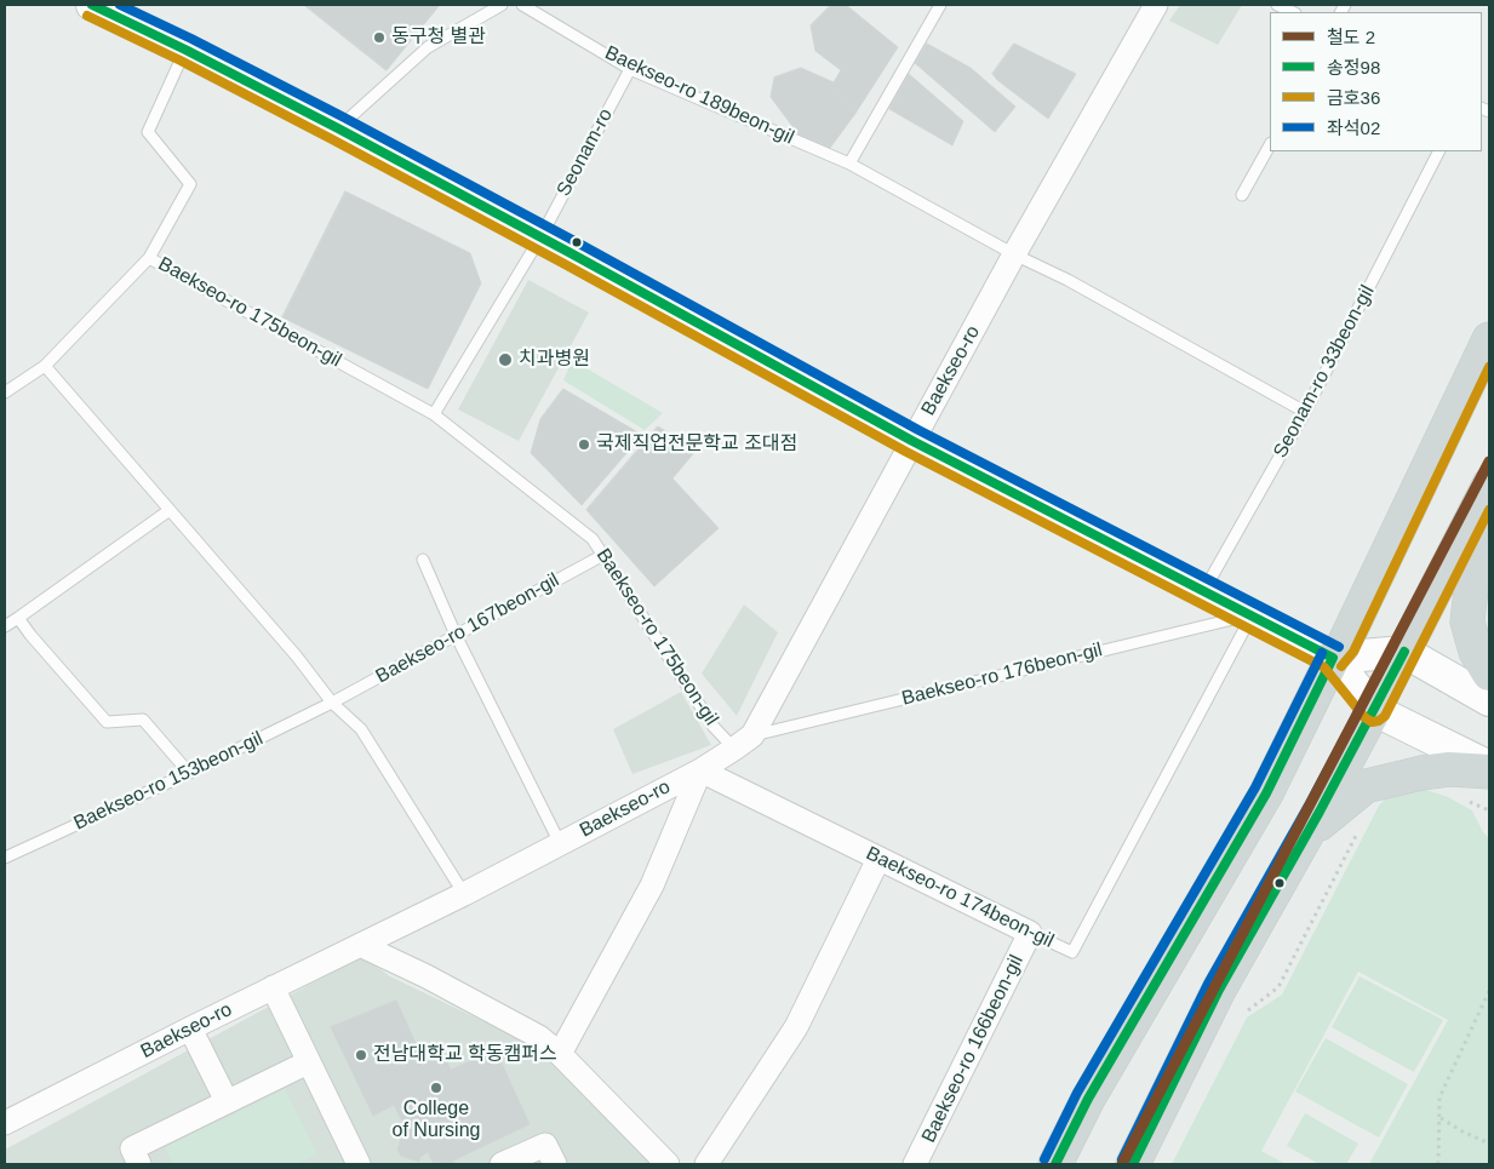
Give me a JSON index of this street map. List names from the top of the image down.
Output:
{
  "streets": {
    "street": ["Baekseo-ro", "Baekseo-ro 174beon-gil", "Baekseo-ro 166beon-gil"],
    "lane": [
      "Baekseo-ro 189beon-gil",
      "Seonam-ro",
      "Baekseo-ro 175beon-gil",
      "Seonam-ro 33beon-gil",
      "Baekseo-ro 167beon-gil",
      "Baekseo-ro 176beon-gil",
      "Baekseo-ro 153beon-gil"
    ]
  },
  "crossings": [
    ["Baekseo-ro 189beon-gil", "Seonam-ro"],
    ["Baekseo-ro 189beon-gil", "Baekseo-ro"],
    ["Baekseo-ro 175beon-gil", "Baekseo-ro"],
    ["Baekseo-ro 175beon-gil", "Baekseo-ro 167beon-gil"],
    ["Baekseo-ro 175beon-gil", "Baekseo-ro 176beon-gil"],
    ["Baekseo-ro", "Baekseo-ro 176beon-gil"],
    ["Baekseo-ro", "Baekseo-ro 174beon-gil"],
    ["Baekseo-ro 167beon-gil", "Baekseo-ro 153beon-gil"],
    ["Baekseo-ro 176beon-gil", "Baekseo-ro 174beon-gil"],
    ["Baekseo-ro 174beon-gil", "Baekseo-ro 166beon-gil"]
  ],
  "places": [
    "동구청 별관",
    "치과병원",
    "국제직업전문학교 조대점",
    "전남대학교 학동캠퍼스",
    "College of Nursing"
  ],
  "lines": [
    "transit line 송정98",
    "transit line 좌석02",
    "transit line 금호36",
    "rail line 2"
  ],
  "legend": [
    "철도 2",
    "송정98",
    "금호36",
    "좌석02"
  ]
}
